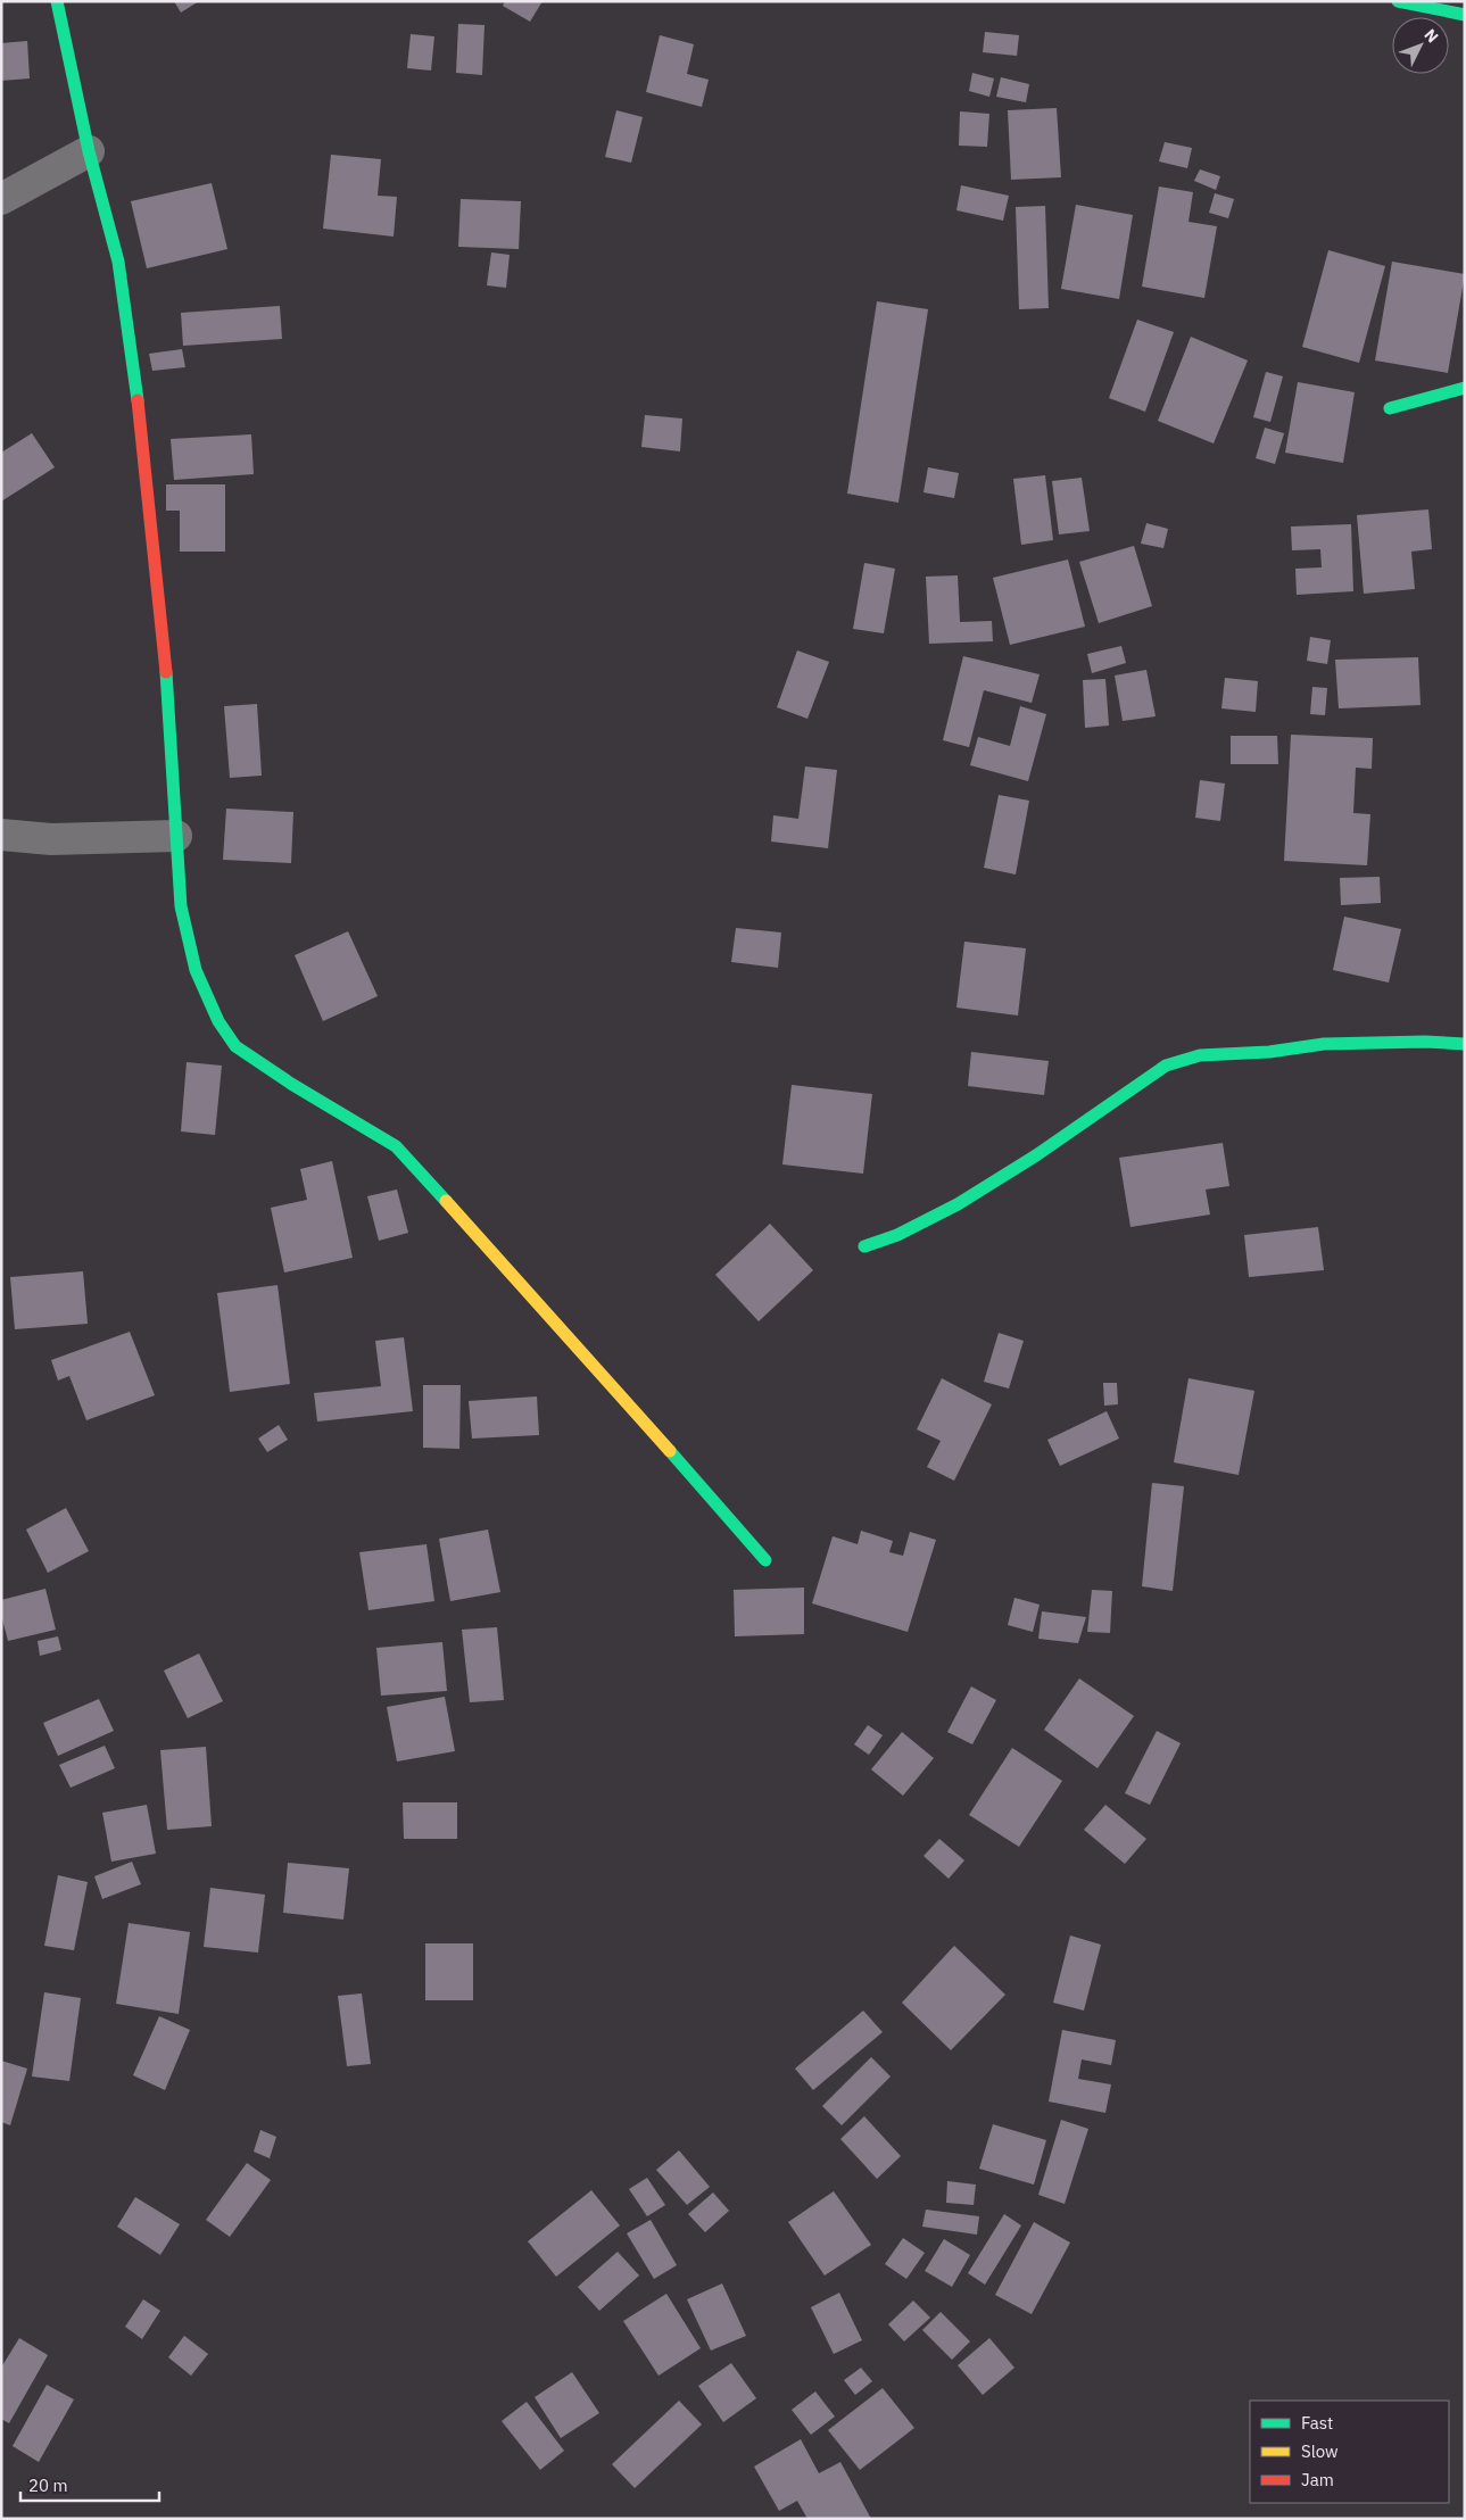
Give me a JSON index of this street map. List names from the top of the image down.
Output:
{
  "legend": ["Fast", "Slow", "Jam"],
  "scale_bar": "20 m",
  "north": "top right"
}
